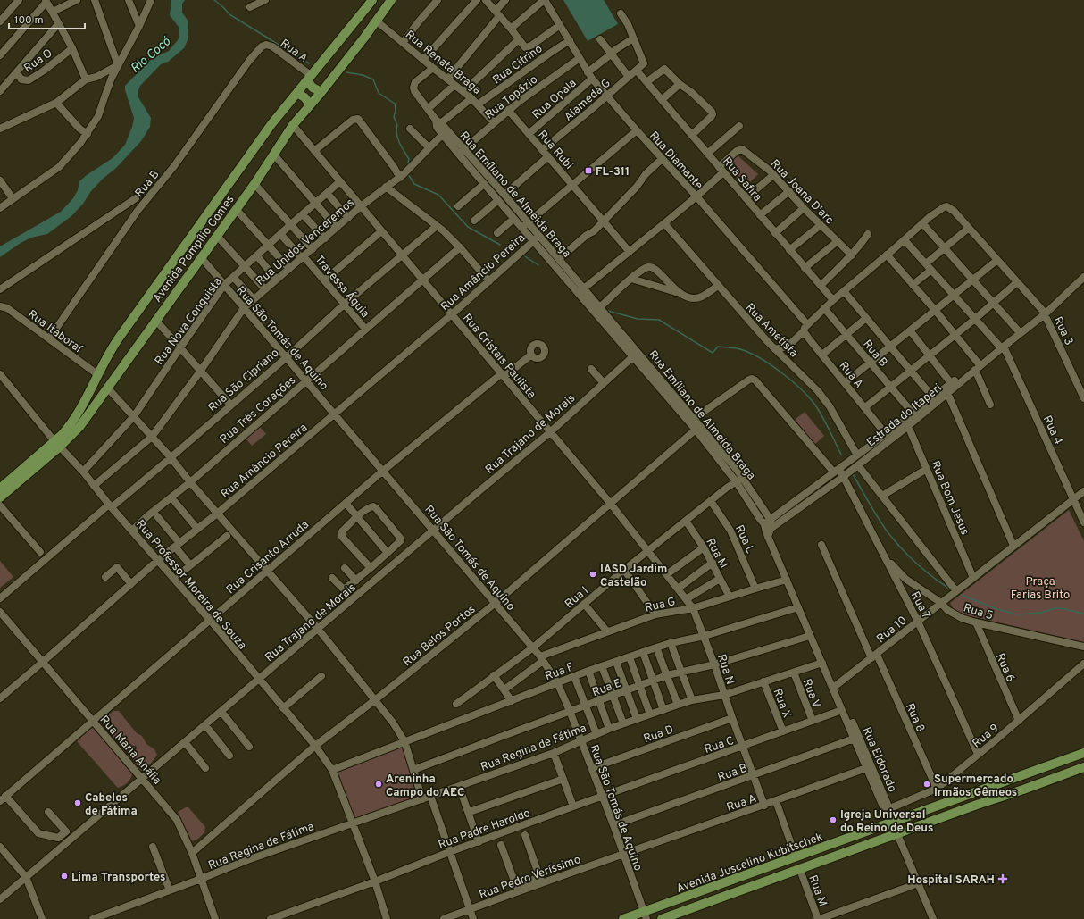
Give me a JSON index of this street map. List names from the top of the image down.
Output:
{
  "streets": {
    "main road": ["Avenida Pompílio Gomes", "Avenida Juscelino Kubitschek"],
    "street": [
      "Rua A",
      "Rua O",
      "Rua Renata Braga",
      "Rua Citrino",
      "Rua Topázio",
      "Rua Opala",
      "Alameda G",
      "Rua Rubi",
      "Rua Diamante",
      "Rua Safira",
      "Rua B",
      "Rua Joana D'arc",
      "Rua Emíliano de Almeida Braga",
      "Rua Unidos Venceremos",
      "Rua Amâncio Pereira",
      "Travessa Águia",
      "Rua Nova Conquista",
      "Rua Ametista",
      "Rua Itaboraí",
      "Rua 3",
      "Rua São Tomás de Aquino",
      "Rua Cristais Paulista",
      "Rua São Cipriano",
      "Rua Três Corações",
      "Estrada do Itaperi",
      "Rua 4",
      "Rua Trajano de Morais",
      "Rua Bom Jesus",
      "Rua L",
      "Rua M",
      "Rua Crisanto Arruda",
      "Rua Professor Moreira de Souza",
      "Rua I",
      "Rua G",
      "Rua 7",
      "Rua 5",
      "Rua 10",
      "Rua Belos Portos",
      "Rua 6",
      "Rua N",
      "Rua F",
      "Rua E",
      "Rua V",
      "Rua X",
      "Rua 8",
      "Rua D",
      "Rua 9",
      "Rua C",
      "Rua Regina de Fátima",
      "Rua Maria Anália",
      "Rua Eldorado",
      "Rua Padre Haroldo",
      "Rua Pedro Veríssimo"
    ]
  },
  "crossings": [
    ["Rua A", "Rua Diamante"],
    ["Rua A", "Rua B"],
    ["Rua A", "Avenida Pompílio Gomes"],
    ["Rua A", "Rua São Tomás de Aquino"],
    ["Rua A", "Estrada do Itaperi"],
    ["Rua A", "Rua N"],
    ["Rua A", "Rua Eldorado"],
    ["Rua A", "Rua Pedro Veríssimo"],
    ["Rua Renata Braga", "Rua Citrino"],
    ["Rua Renata Braga", "Rua Topázio"],
    ["Rua Renata Braga", "Rua Emíliano de Almeida Braga"],
    ["Rua Renata Braga", "Avenida Pompílio Gomes"],
    ["Rua Citrino", "Rua Diamante"],
    ["Rua Topázio", "Rua Rubi"],
    ["Rua Topázio", "Rua Diamante"],
    ["Rua Topázio", "Rua Emíliano de Almeida Braga"],
    ["Rua Opala", "Rua Rubi"],
    ["Rua Opala", "Rua Diamante"],
    ["Alameda G", "Rua Rubi"],
    ["Alameda G", "Rua Diamante"],
    ["Alameda G", "Rua Safira"],
    ["Rua Safira", "Rua Joana D'arc"],
    ["Rua B", "Rua Itaboraí"],
    ["Rua B", "Rua São Tomás de Aquino"],
    ["Rua B", "Rua N"],
    ["Rua B", "Rua Eldorado"],
    ["Rua Emíliano de Almeida Braga", "Rua Unidos Venceremos"],
    ["Rua Emíliano de Almeida Braga", "Rua Amâncio Pereira"],
    ["Rua Emíliano de Almeida Braga", "Estrada do Itaperi"],
    ["Rua Emíliano de Almeida Braga", "Rua Trajano de Morais"],
    ["Rua Emíliano de Almeida Braga", "Rua I"],
    ["Rua Emíliano de Almeida Braga", "Rua 7"],
    ["Rua Emíliano de Almeida Braga", "Rua Belos Portos"],
    ["Rua Emíliano de Almeida Braga", "Rua Eldorado"],
    ["Rua Unidos Venceremos", "Travessa Águia"],
    ["Rua Unidos Venceremos", "Rua São Tomás de Aquino"],
    ["Rua Unidos Venceremos", "Rua Cristais Paulista"],
    ["Rua Unidos Venceremos", "Rua Professor Moreira de Souza"],
    ["Avenida Pompílio Gomes", "Rua Itaboraí"],
    ["Avenida Pompílio Gomes", "Rua São Tomás de Aquino"],
    ["Avenida Pompílio Gomes", "Rua Cristais Paulista"],
    ["Avenida Pompílio Gomes", "Rua Professor Moreira de Souza"],
    ["Rua Amâncio Pereira", "Rua São Tomás de Aquino"],
    ["Rua Amâncio Pereira", "Rua Cristais Paulista"],
    ["Rua Amâncio Pereira", "Rua Professor Moreira de Souza"],
    ["Rua Amâncio Pereira", "Rua Maria Anália"],
    ["Travessa Águia", "Rua Nova Conquista"],
    ["Travessa Águia", "Rua São Cipriano"],
    ["Travessa Águia", "Rua Três Corações"],
    ["Rua Nova Conquista", "Rua São Tomás de Aquino"],
    ["Rua Nova Conquista", "Rua Cristais Paulista"],
    ["Rua Nova Conquista", "Rua Professor Moreira de Souza"],
    ["Rua Ametista", "Estrada do Itaperi"],
    ["Rua 3", "Estrada do Itaperi"],
    ["Rua São Tomás de Aquino", "Rua São Cipriano"],
    ["Rua São Tomás de Aquino", "Rua Três Corações"],
    ["Rua São Tomás de Aquino", "Rua Trajano de Morais"],
    ["Rua São Tomás de Aquino", "Rua Crisanto Arruda"],
    ["Rua São Tomás de Aquino", "Rua I"],
    ["Rua São Tomás de Aquino", "Rua G"],
    ["Rua São Tomás de Aquino", "Rua Belos Portos"],
    ["Rua São Tomás de Aquino", "Rua F"],
    ["Rua São Tomás de Aquino", "Rua E"],
    ["Rua São Tomás de Aquino", "Rua D"],
    ["Rua São Tomás de Aquino", "Rua C"],
    ["Rua São Tomás de Aquino", "Rua Regina de Fátima"],
    ["Rua São Tomás de Aquino", "Rua Padre Haroldo"],
    ["Rua São Tomás de Aquino", "Avenida Juscelino Kubitschek"],
    ["Rua São Tomás de Aquino", "Rua Pedro Veríssimo"],
    ["Rua Cristais Paulista", "Rua São Cipriano"],
    ["Rua Cristais Paulista", "Rua Três Corações"],
    ["Rua Cristais Paulista", "Rua Trajano de Morais"],
    ["Rua Cristais Paulista", "Rua Crisanto Arruda"],
    ["Rua Cristais Paulista", "Rua I"],
    ["Rua Cristais Paulista", "Rua Belos Portos"],
    ["Rua Cristais Paulista", "Rua N"],
    ["Rua São Cipriano", "Rua Professor Moreira de Souza"],
    ["Rua Três Corações", "Rua Professor Moreira de Souza"],
    ["Estrada do Itaperi", "Rua 4"],
    ["Estrada do Itaperi", "Rua Bom Jesus"],
    ["Estrada do Itaperi", "Rua 7"],
    ["Estrada do Itaperi", "Rua Eldorado"],
    ["Rua 4", "Rua 10"],
    ["Rua Trajano de Morais", "Rua Professor Moreira de Souza"],
    ["Rua Trajano de Morais", "Rua Maria Anália"],
    ["Rua Bom Jesus", "Rua 10"],
    ["Rua L", "Rua I"],
    ["Rua L", "Rua G"],
    ["Rua M", "Rua I"],
    ["Rua M", "Rua G"],
    ["Rua M", "Avenida Juscelino Kubitschek"],
    ["Rua Crisanto Arruda", "Rua Professor Moreira de Souza"],
    ["Rua Crisanto Arruda", "Rua Maria Anália"],
    ["Rua Professor Moreira de Souza", "Rua Belos Portos"],
    ["Rua Professor Moreira de Souza", "Rua F"],
    ["Rua Professor Moreira de Souza", "Rua Regina de Fátima"],
    ["Rua Professor Moreira de Souza", "Rua Padre Haroldo"],
    ["Rua I", "Rua N"],
    ["Rua G", "Rua N"],
    ["Rua G", "Rua Eldorado"],
    ["Rua 7", "Rua 5"],
    ["Rua 7", "Rua 10"],
    ["Rua 7", "Rua 9"],
    ["Rua 5", "Rua 10"],
    ["Rua 5", "Rua 6"],
    ["Rua 10", "Rua 8"],
    ["Rua 10", "Rua Eldorado"],
    ["Rua Belos Portos", "Rua Maria Anália"],
    ["Rua 6", "Rua 9"],
    ["Rua N", "Rua F"],
    ["Rua N", "Rua E"],
    ["Rua N", "Rua D"],
    ["Rua N", "Rua C"],
    ["Rua N", "Rua Regina de Fátima"],
    ["Rua F", "Rua Eldorado"],
    ["Rua E", "Rua Eldorado"],
    ["Rua V", "Rua C"],
    ["Rua V", "Rua Regina de Fátima"],
    ["Rua X", "Rua C"],
    ["Rua X", "Rua Regina de Fátima"],
    ["Rua 8", "Rua 9"],
    ["Rua 9", "Rua Eldorado"],
    ["Rua C", "Rua Eldorado"],
    ["Rua C", "Rua Padre Haroldo"],
    ["Rua Regina de Fátima", "Rua Maria Anália"],
    ["Rua Regina de Fátima", "Rua Eldorado"],
    ["Rua Eldorado", "Avenida Juscelino Kubitschek"]
  ],
  "water": ["Rio Cocó"],
  "parks": ["Praça Farias Brito"],
  "places": {
    "transit": ["FL-311"],
    "other": [
      "IASD Jardim Castelão",
      "Areninha Campo do AEC",
      "Supermercado Irmãos Gêmeos",
      "Cabelos de Fátima",
      "Igreja Universal do Reino de Deus",
      "Lima Transportes"
    ],
    "health": ["Hospital SARAH"]
  },
  "scale_bar": "100 m"
}
